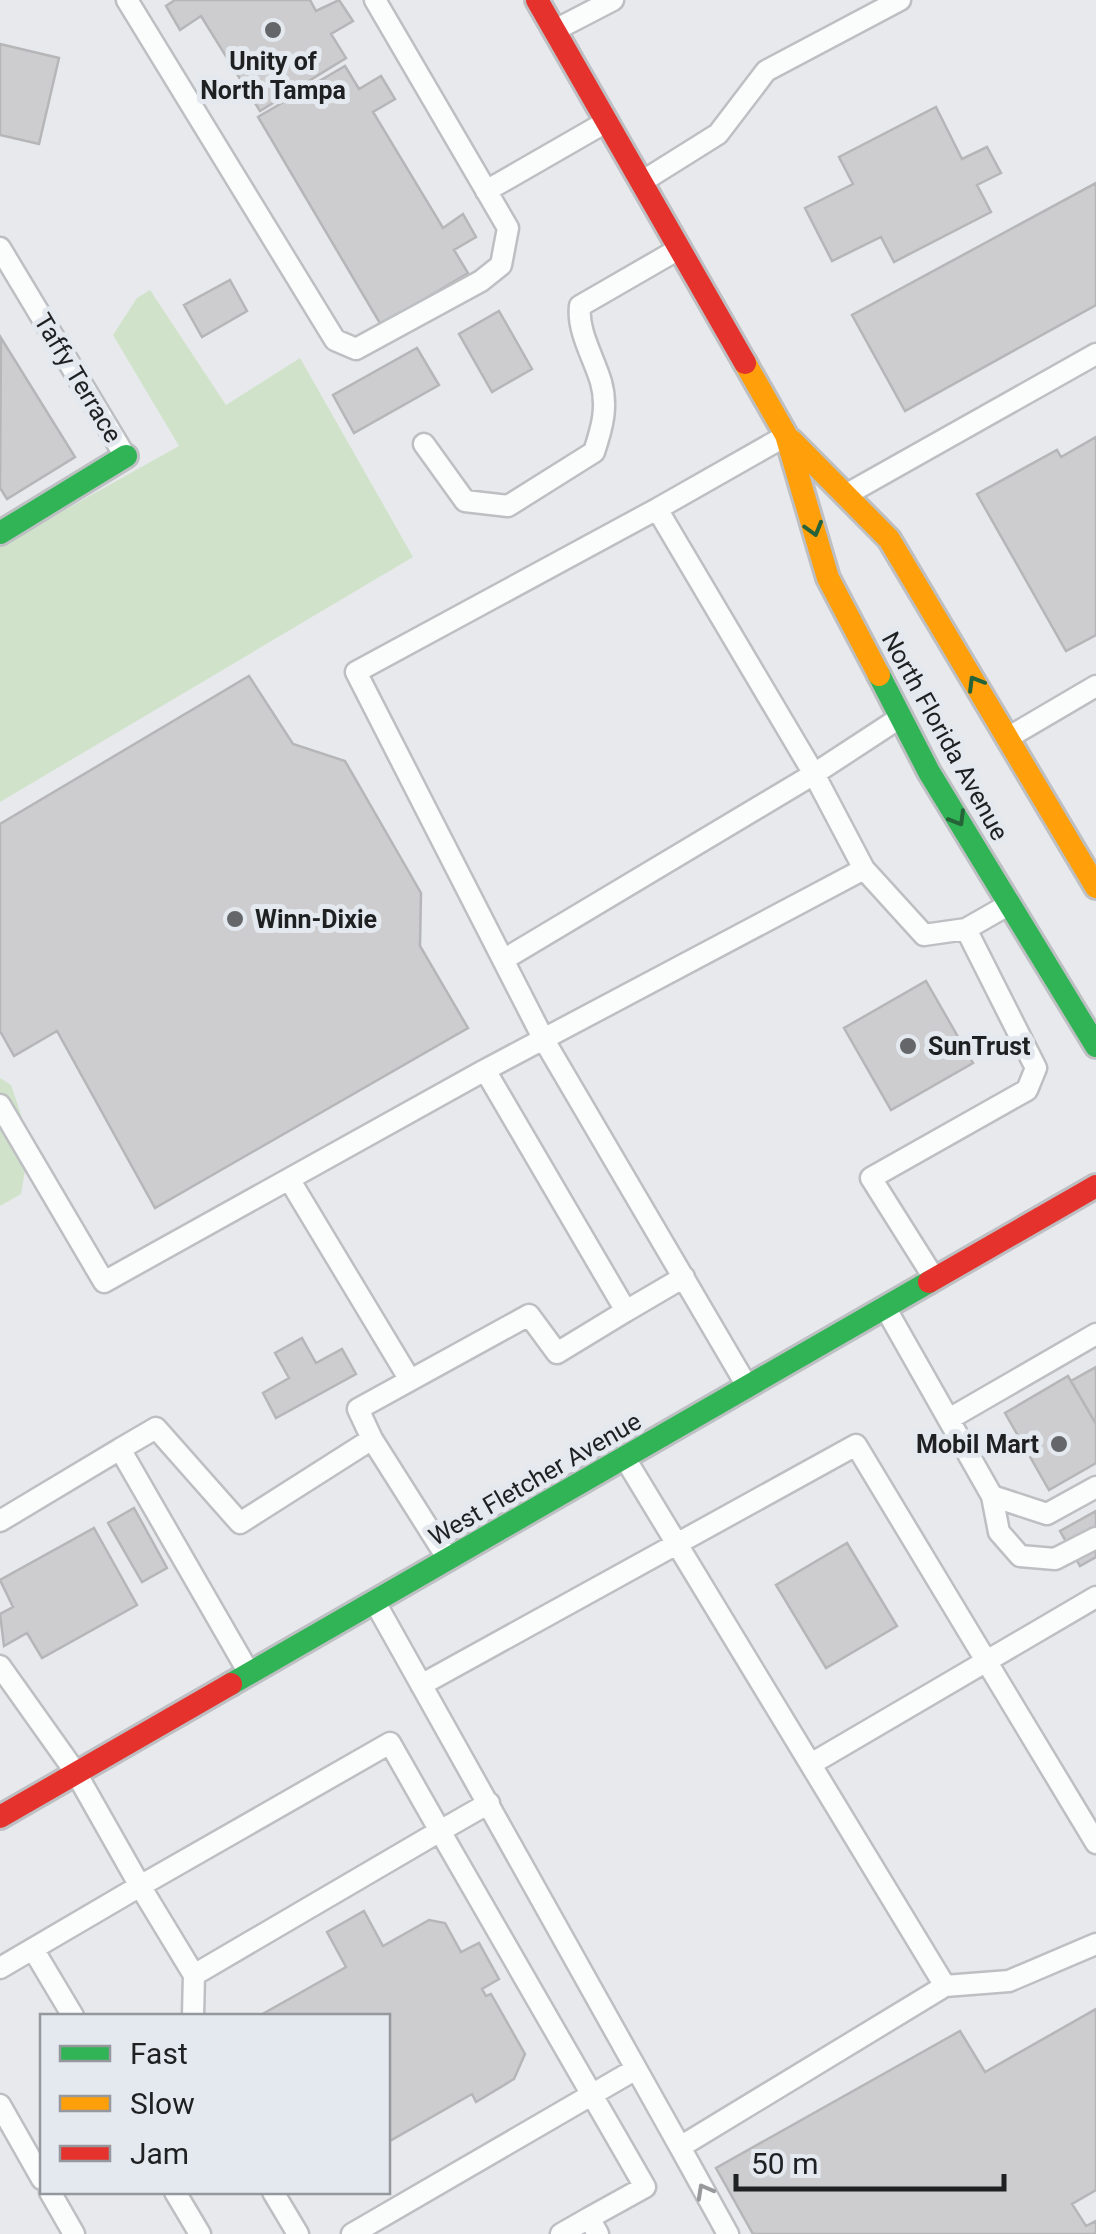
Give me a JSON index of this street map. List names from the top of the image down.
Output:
{
  "streets": {
    "main road": ["North Florida Avenue", "West Fletcher Avenue"],
    "lane": ["Taffy Terrace"]
  },
  "places": [
    "Unity of North Tampa",
    "Winn-Dixie",
    "SunTrust",
    "Mobil Mart"
  ],
  "legend": ["Fast", "Slow", "Jam"],
  "scale_bar": "50 m"
}
